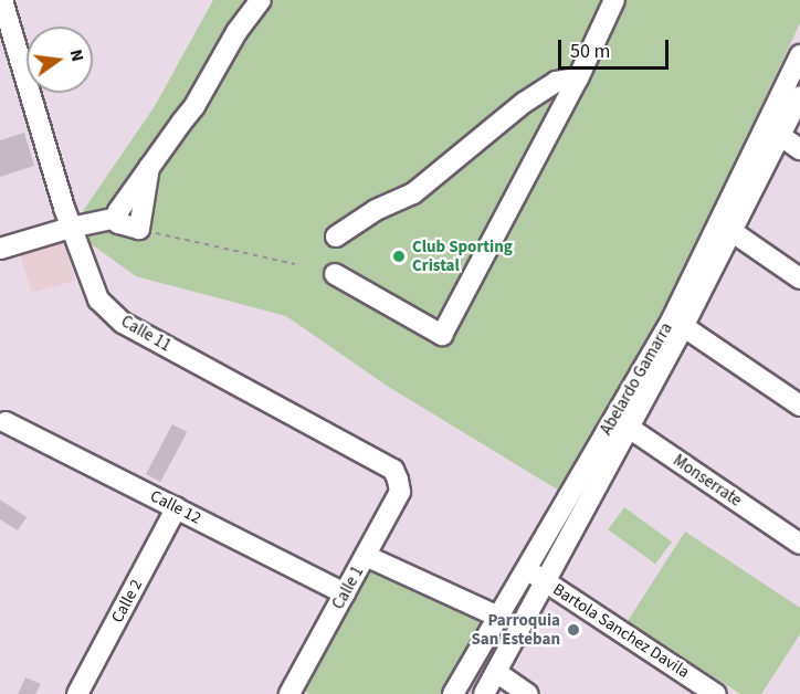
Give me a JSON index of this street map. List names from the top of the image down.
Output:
{
  "streets": {
    "street": [
      "Calle 11",
      "Abelardo Gamarra",
      "Monserrate",
      "Calle 12",
      "Calle 1",
      "Calle 2",
      "Bartola Sanchez Davila"
    ]
  },
  "crossings": [
    ["Calle 11", "Calle 1"],
    ["Abelardo Gamarra", "Monserrate"],
    ["Abelardo Gamarra", "Bartola Sanchez Davila"],
    ["Calle 12", "Calle 1"],
    ["Calle 12", "Calle 2"]
  ],
  "places": ["Club Sporting Cristal", "Parroquia San Esteban"],
  "scale_bar": "50 m",
  "north": "right"
}
